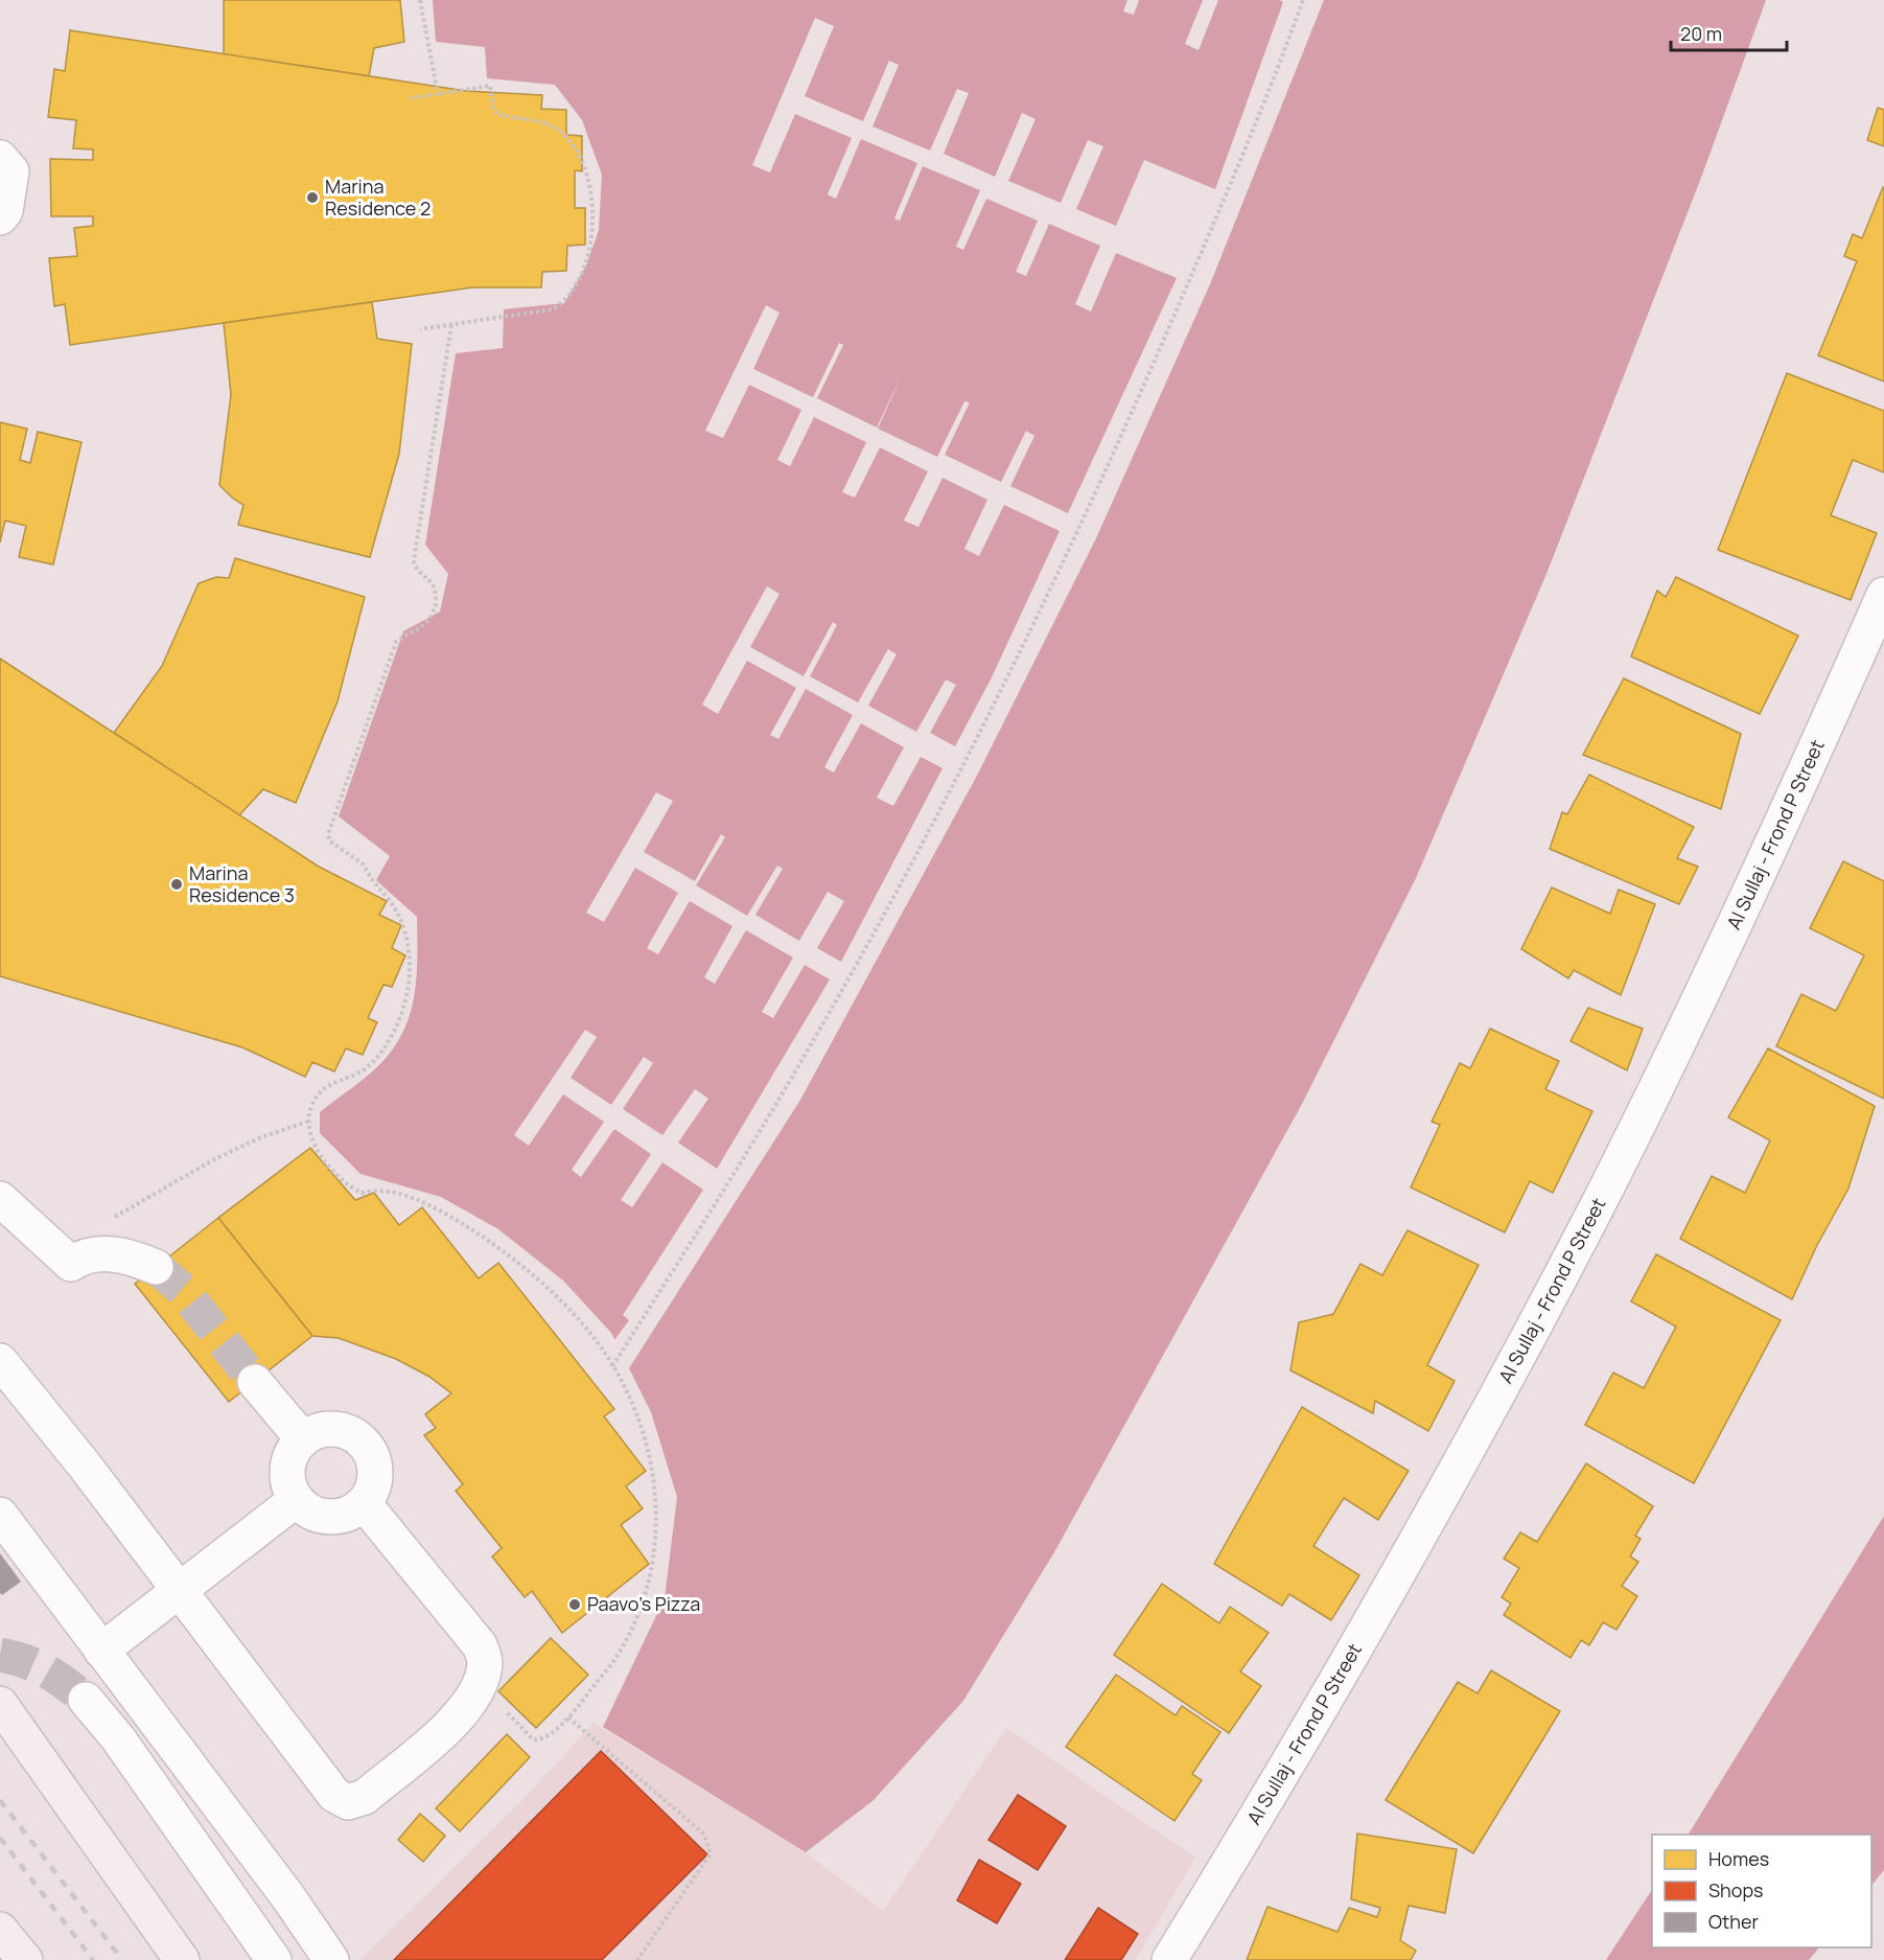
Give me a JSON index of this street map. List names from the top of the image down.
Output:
{
  "streets": {
    "street": ["Al Sullaj - Frond P Street"]
  },
  "places": ["Marina Residence 2", "Marina Residence 3", "Paavo's Pizza"],
  "legend": ["Homes", "Shops", "Other"],
  "scale_bar": "20 m"
}
